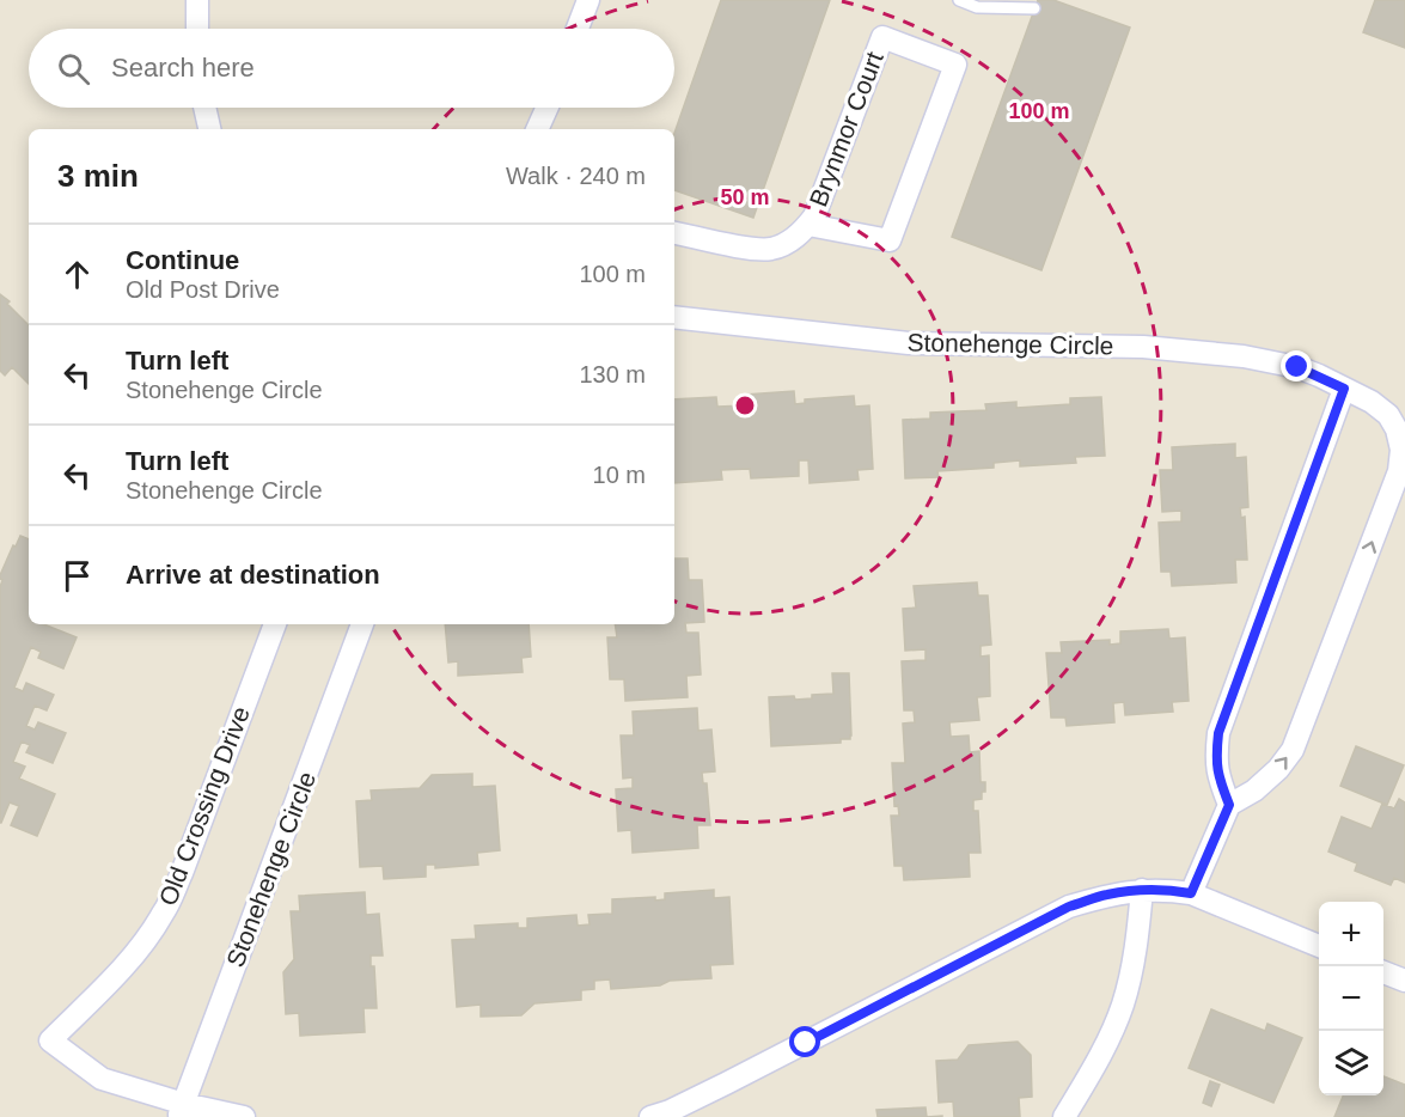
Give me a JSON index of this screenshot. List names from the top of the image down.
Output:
{
  "streets": {
    "street": ["Brynmor Court", "Stonehenge Circle", "Old Crossing Drive"]
  },
  "crossings": [
    ["Stonehenge Circle", "Old Crossing Drive"]
  ],
  "page": {
    "search": "Search here",
    "heading": ["3 min", "Walk · 240 m"],
    "list": [
      ["Continue", "Old Post Drive", "100 m"],
      ["Turn left", "Stonehenge Circle", "130 m"],
      ["Turn left", "Stonehenge Circle", "10 m"],
      "Arrive at destination"
    ],
    "map_buttons": ["+", "−"]
  },
  "rings": ["100 m", "50 m"]
}
